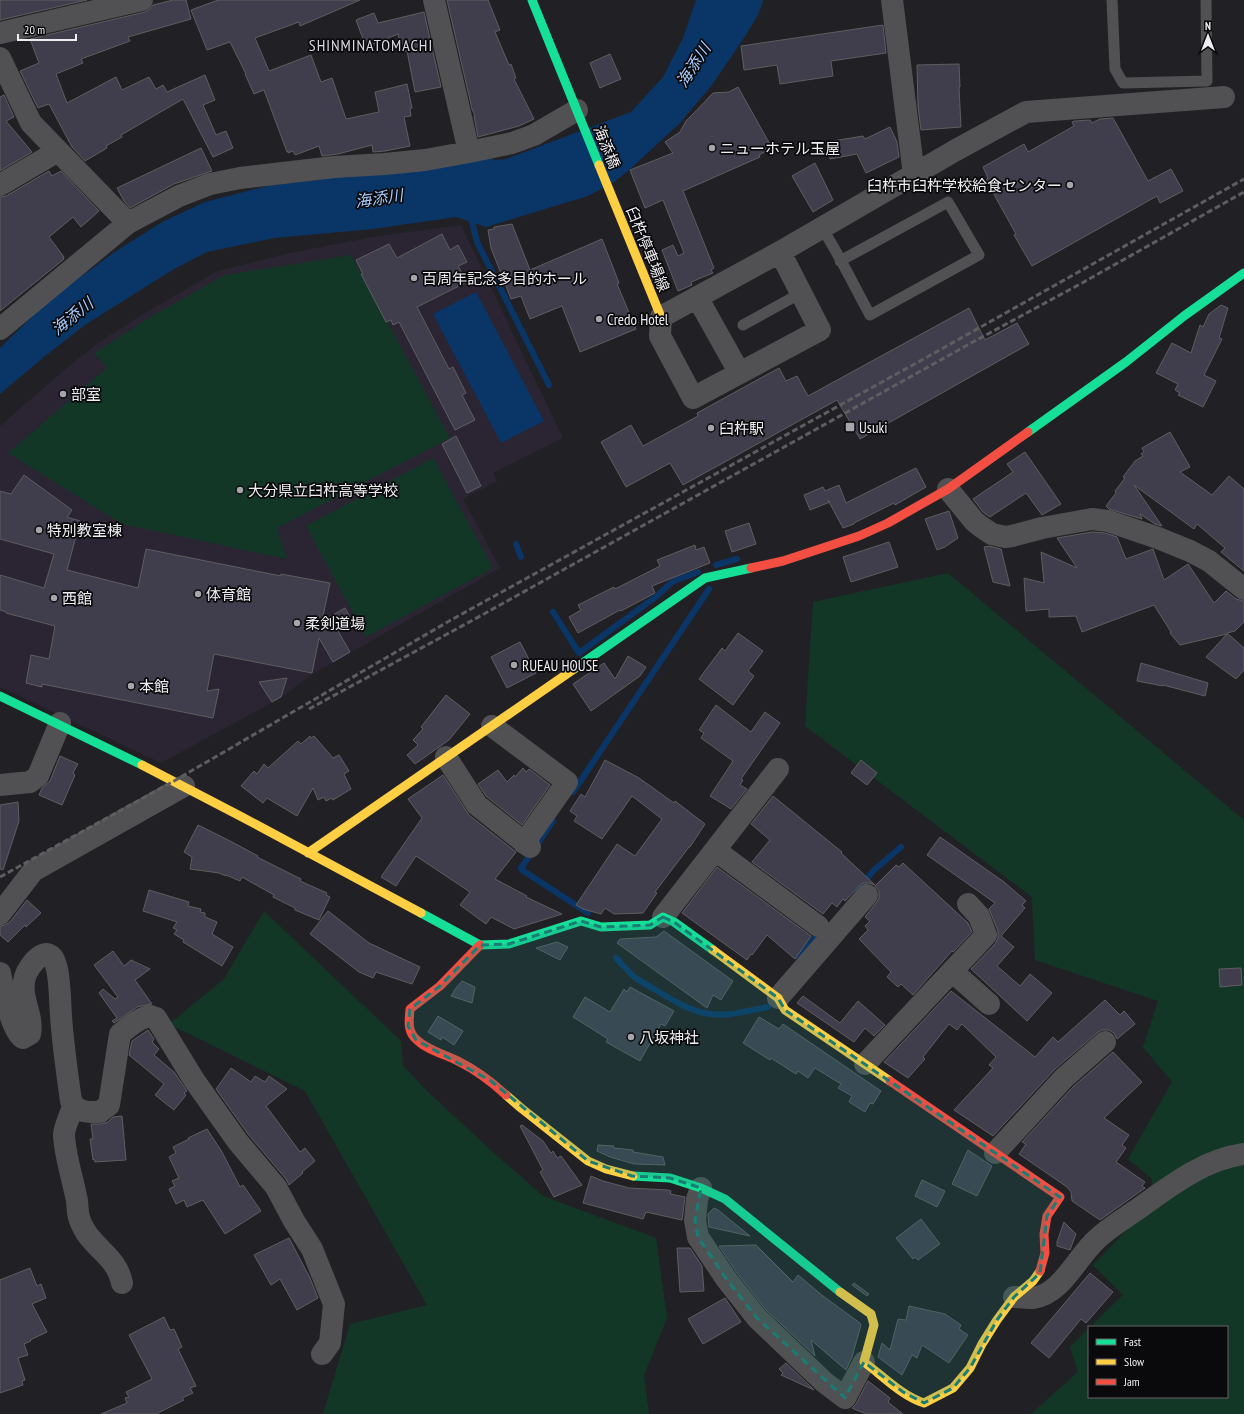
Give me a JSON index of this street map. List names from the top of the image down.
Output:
{
  "streets": {
    "street": ["海添橋", "臼杵停車場線"]
  },
  "crossings": [
    ["海添橋", "臼杵停車場線"]
  ],
  "districts": ["SHINMINATOMACHI"],
  "water": ["海添川"],
  "places": {
    "other": [
      "ニューホテル玉屋",
      "臼杵市臼杵学校給食センター",
      "百周年記念多目的ホール",
      "Credo Hotel",
      "部室",
      "臼杵駅",
      "大分県立臼杵高等学校",
      "特別教室棟",
      "体育館",
      "西館",
      "柔剣道場",
      "RUEAU HOUSE",
      "本館",
      "八坂神社"
    ],
    "transit": ["Usuki"]
  },
  "legend": ["Fast", "Slow", "Jam"],
  "scale_bar": "20 m",
  "north": "top"
}
